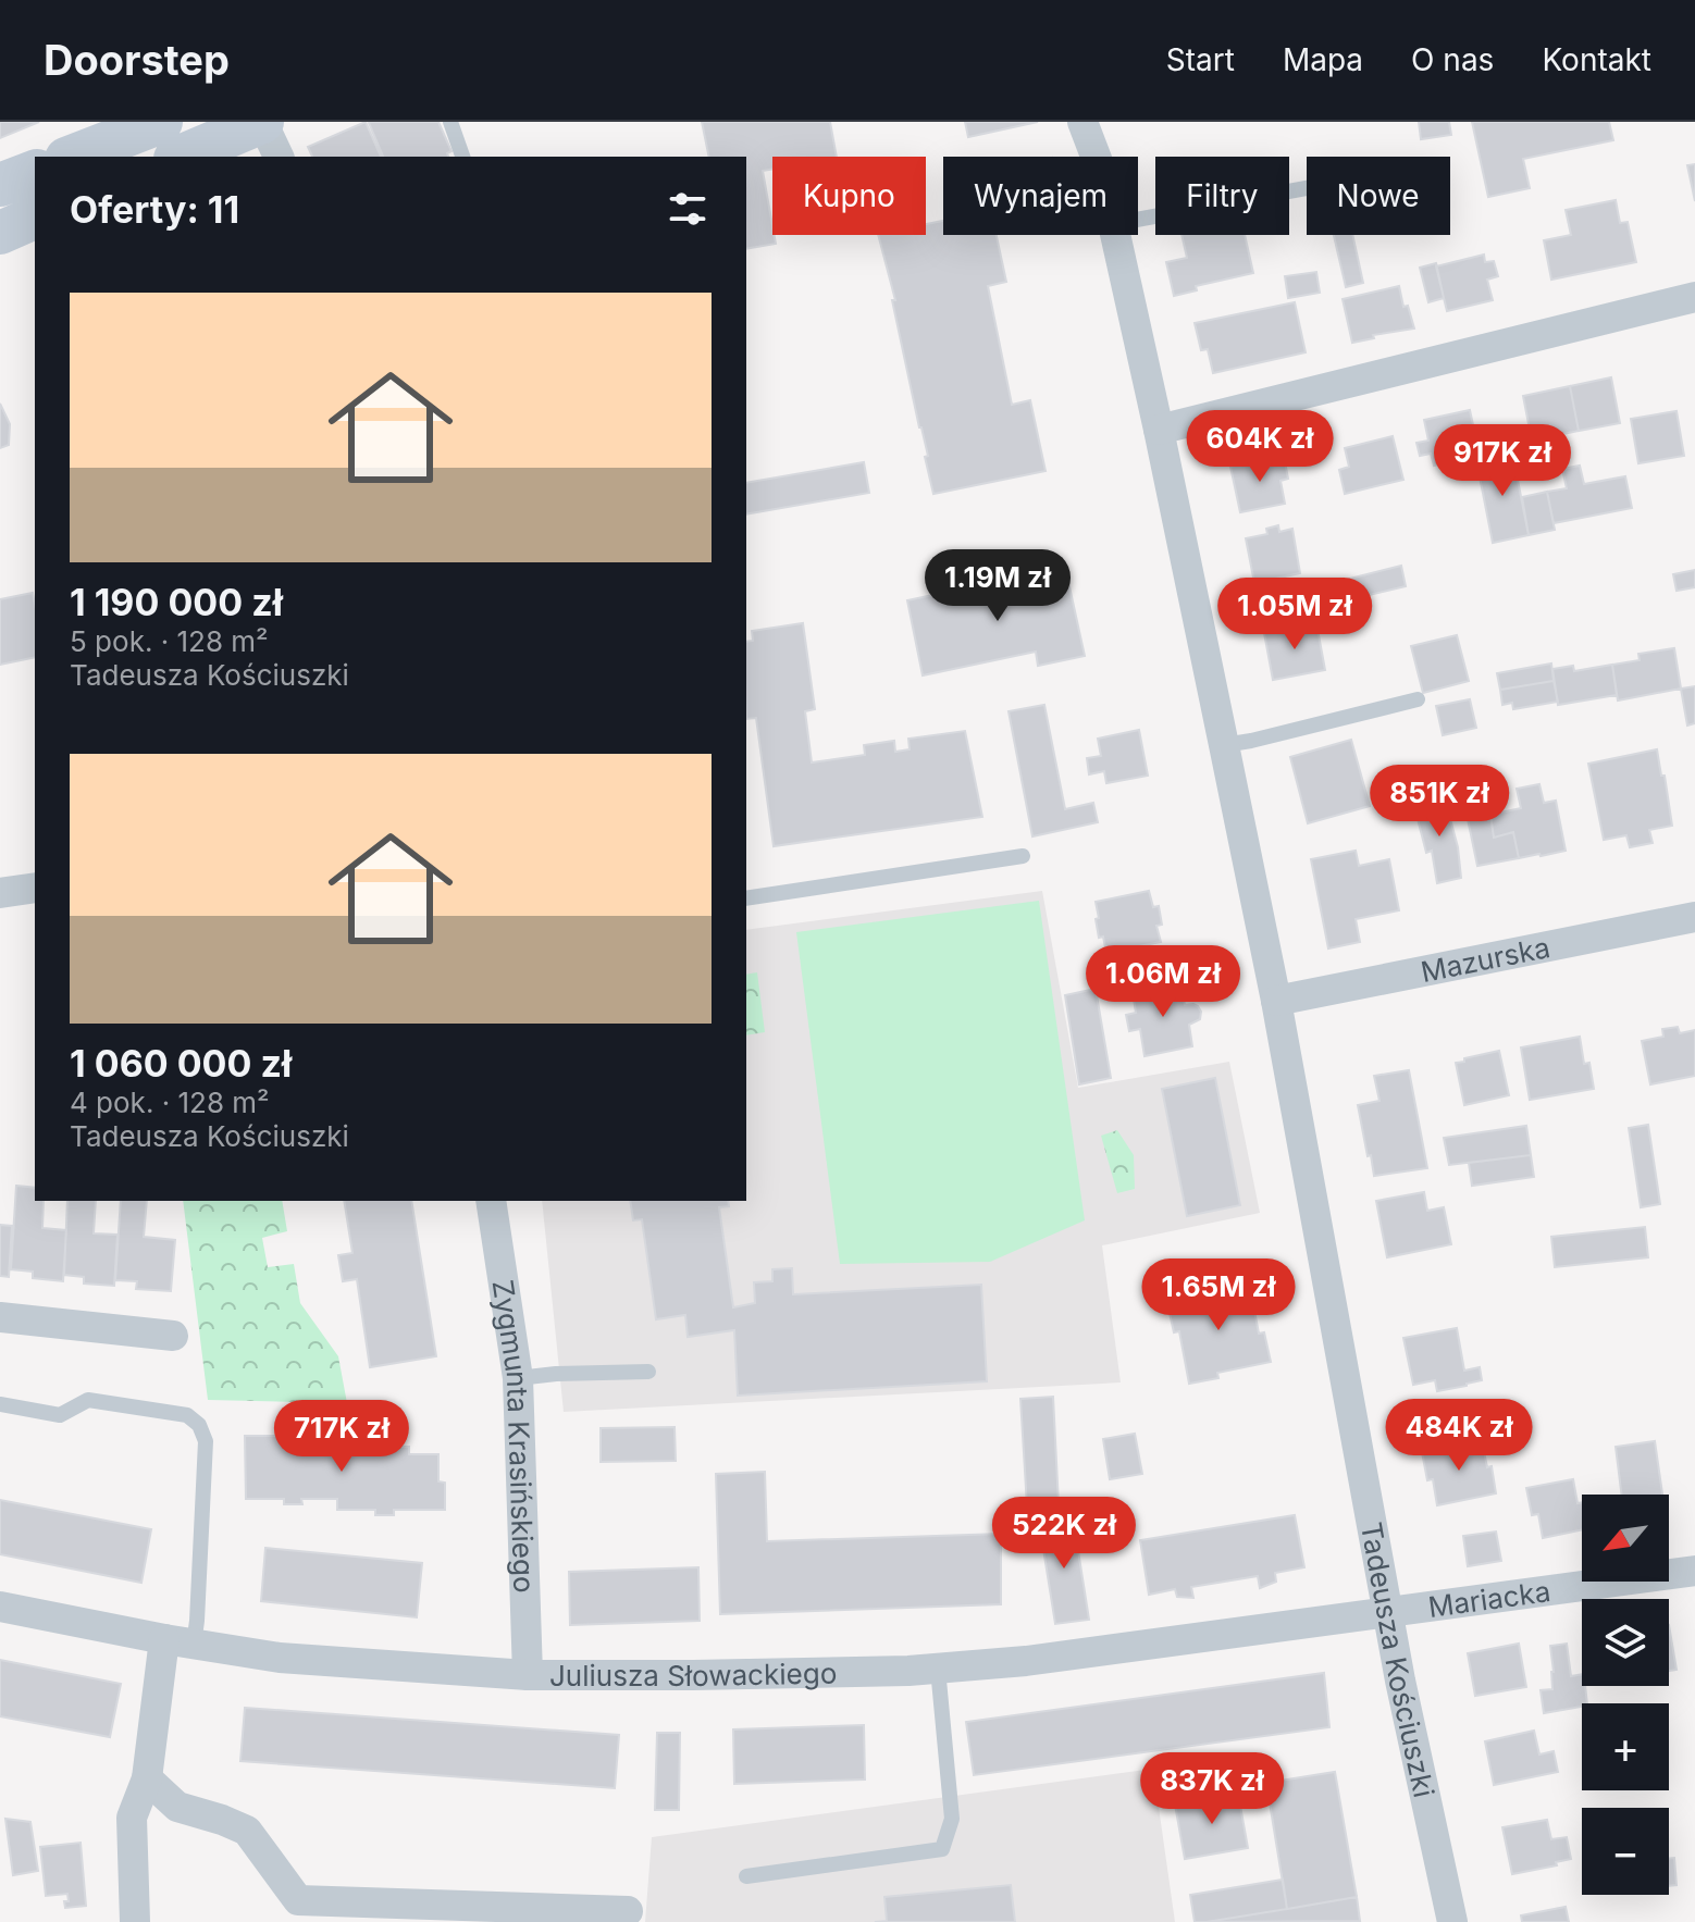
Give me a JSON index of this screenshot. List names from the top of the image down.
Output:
{
  "streets": {
    "street": [
      "Mazurska",
      "Zygmunta Krasińskiego",
      "Mariacka",
      "Tadeusza Kościuszki",
      "Juliusza Słowackiego"
    ]
  },
  "crossings": [
    ["Mazurska", "Tadeusza Kościuszki"],
    ["Zygmunta Krasińskiego", "Juliusza Słowackiego"],
    ["Mariacka", "Tadeusza Kościuszki"],
    ["Mariacka", "Juliusza Słowackiego"],
    ["Tadeusza Kościuszki", "Juliusza Słowackiego"]
  ],
  "north": "bottom left",
  "page": {
    "header": "Doorstep",
    "nav": [
      "Start",
      "Mapa",
      "O nas",
      "Kontakt"
    ],
    "chip": [
      "Kupno",
      "Wynajem",
      "Filtry",
      "Nowe"
    ],
    "heading": "Oferty: 11",
    "list": [
      {
        "name": "1 190 000 zł",
        "note": "5 pok. · 128 m² · Tadeusza Kościuszki"
      },
      {
        "name": "1 060 000 zł",
        "note": "4 pok. · 128 m² · Tadeusza Kościuszki"
      }
    ],
    "price": [
      "604K zł",
      "917K zł",
      "1.19M zł",
      "1.05M zł",
      "851K zł",
      "1.06M zł",
      "1.65M zł",
      "484K zł",
      "717K zł",
      "522K zł",
      "837K zł"
    ],
    "map_buttons": ["+", "−"]
  }
}
